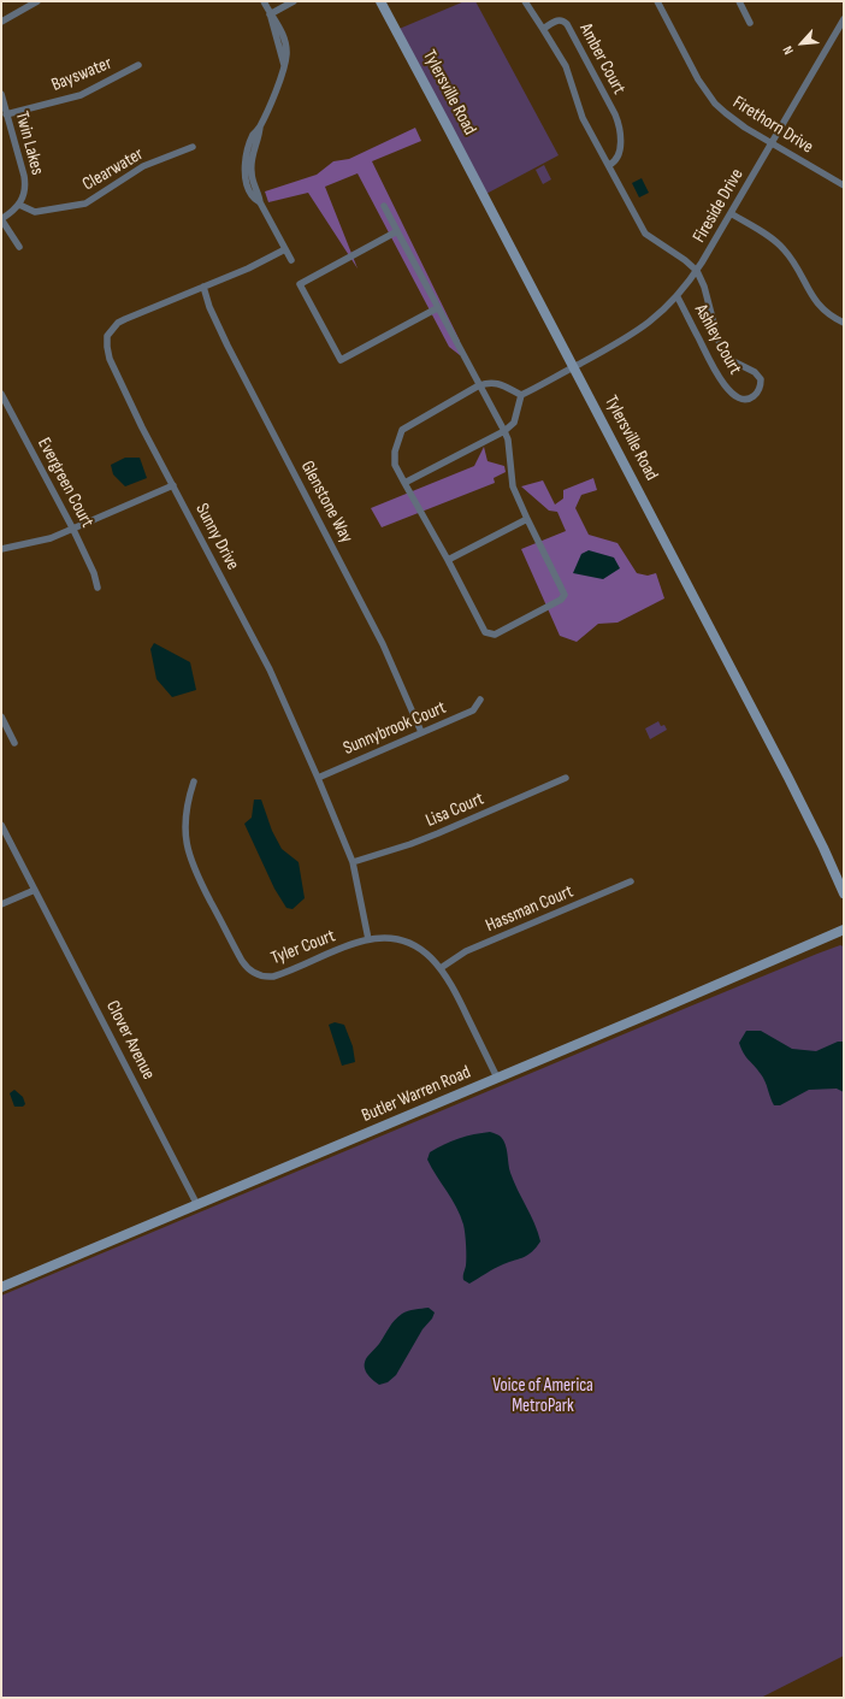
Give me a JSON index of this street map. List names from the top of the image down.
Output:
{
  "streets": {
    "main road": ["Tylersville Road", "Butler Warren Road"],
    "street": [
      "Amber Court",
      "Bayswater",
      "Firethorn Drive",
      "Twin Lakes",
      "Clearwater",
      "Fireside Drive",
      "Ashley Court",
      "Evergreen Court",
      "Glenstone Way",
      "Sunny Drive",
      "Sunnybrook Court",
      "Lisa Court",
      "Hassman Court",
      "Tyler Court",
      "Clover Avenue"
    ]
  },
  "crossings": [
    ["Amber Court", "Fireside Drive"],
    ["Amber Court", "Ashley Court"],
    ["Bayswater", "Twin Lakes"],
    ["Tylersville Road", "Fireside Drive"],
    ["Firethorn Drive", "Fireside Drive"],
    ["Twin Lakes", "Clearwater"],
    ["Fireside Drive", "Ashley Court"],
    ["Glenstone Way", "Sunny Drive"],
    ["Glenstone Way", "Sunnybrook Court"],
    ["Sunny Drive", "Sunnybrook Court"],
    ["Sunny Drive", "Lisa Court"],
    ["Sunny Drive", "Tyler Court"],
    ["Hassman Court", "Tyler Court"],
    ["Tyler Court", "Butler Warren Road"],
    ["Clover Avenue", "Butler Warren Road"]
  ],
  "parks": ["Voice of America MetroPark"],
  "north": "bottom left"
}
